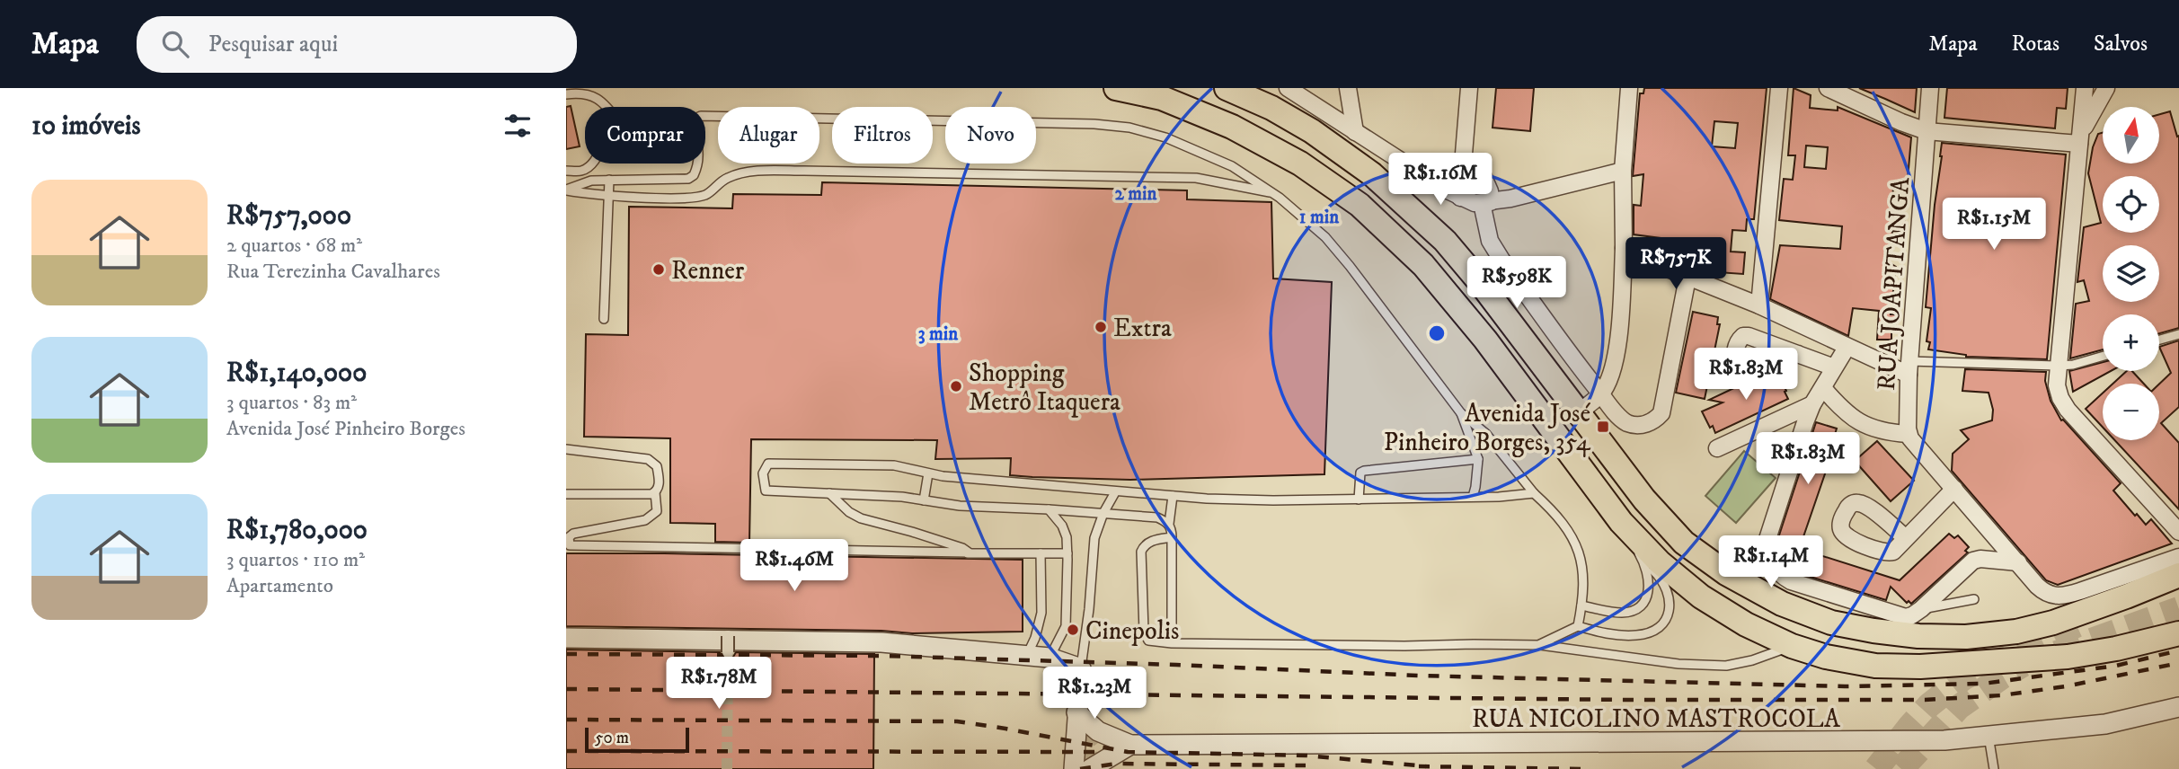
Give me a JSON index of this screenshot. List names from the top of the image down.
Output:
{
  "streets": {
    "street": ["RUA JOAPITANGA", "RUA NICOLINO MASTROCOLA"]
  },
  "places": {
    "other": [
      "Renner",
      "Extra",
      "Shopping Metrô Itaquera",
      "Cinepolis"
    ],
    "transit": ["Avenida José Pinheiro Borges, 354"]
  },
  "scale_bar": "50 m",
  "north": "top",
  "page": {
    "header": "Mapa",
    "search": "Pesquisar aqui",
    "nav": ["Mapa", "Rotas", "Salvos"],
    "heading": "10 imóveis",
    "map_buttons": ["+", "−"],
    "chip": [
      "Comprar",
      "Alugar",
      "Filtros",
      "Novo"
    ],
    "price": [
      "R$1.16M",
      "R$1.15M",
      "R$757K",
      "R$598K",
      "R$1.83M",
      "R$1.83M",
      "R$1.14M",
      "R$1.46M",
      "R$1.78M",
      "R$1.23M"
    ],
    "list": [
      {
        "name": "R$757,000",
        "note": "2 quartos · 68 m² · Rua Terezinha Cavalhares"
      },
      {
        "name": "R$1,140,000",
        "note": "3 quartos · 83 m² · Avenida José Pinheiro Borges"
      },
      {
        "name": "R$1,780,000",
        "note": "3 quartos · 110 m² · Apartamento"
      }
    ],
    "scale": "50 m"
  },
  "rings": ["2 min", "1 min", "3 min"]
}
